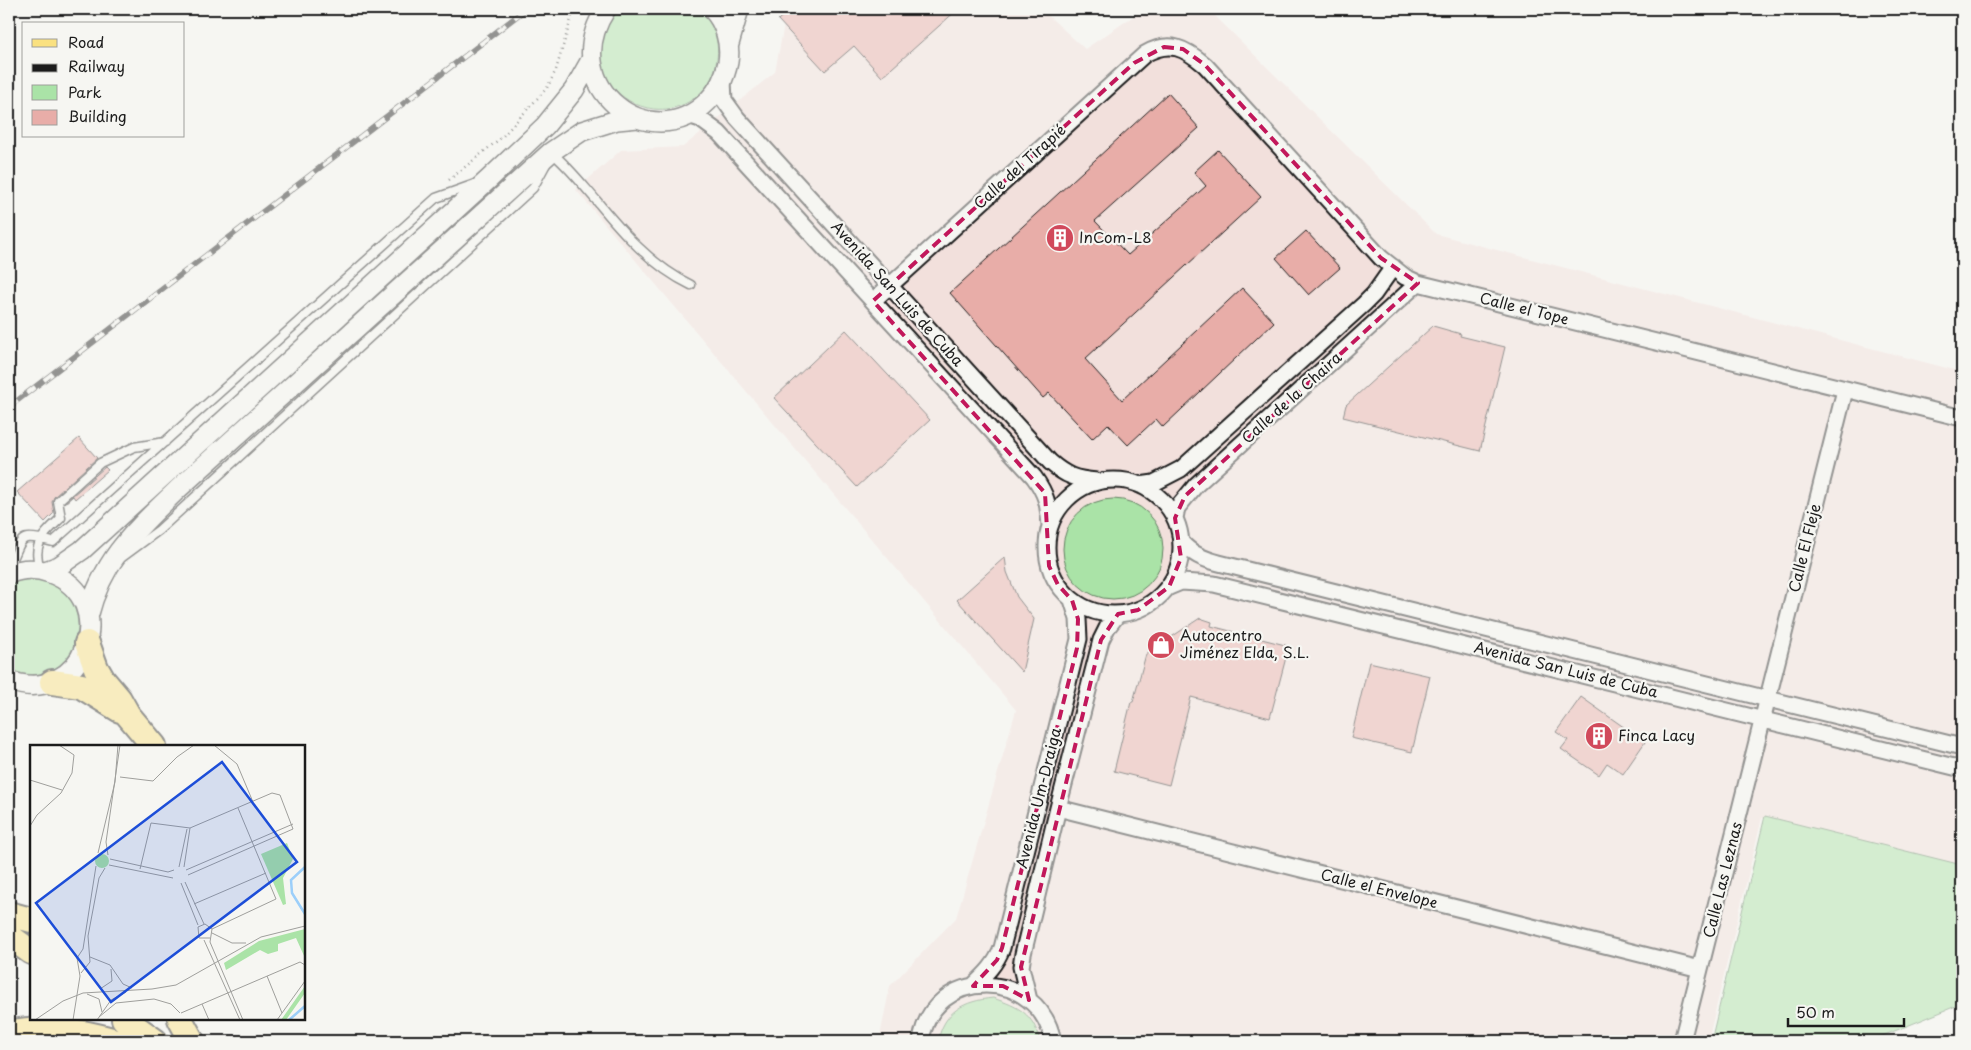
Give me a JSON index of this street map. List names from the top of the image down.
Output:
{
  "streets": {
    "street": [
      "Calle del Tirapié",
      "Avenida San Luis de Cuba",
      "Calle el Tope",
      "Calle de la Chaira",
      "Calle El Fleje",
      "Avenida Um-Draiga",
      "Calle Las Leznas",
      "Calle el Envelope"
    ]
  },
  "crossings": [
    ["Calle del Tirapié", "Avenida San Luis de Cuba"],
    ["Calle del Tirapié", "Calle el Tope"],
    ["Avenida San Luis de Cuba", "Calle de la Chaira"],
    ["Avenida San Luis de Cuba", "Calle El Fleje"],
    ["Avenida San Luis de Cuba", "Avenida Um-Draiga"],
    ["Avenida San Luis de Cuba", "Calle Las Leznas"],
    ["Calle el Tope", "Calle de la Chaira"],
    ["Calle el Tope", "Calle El Fleje"],
    ["Calle de la Chaira", "Avenida Um-Draiga"],
    ["Calle El Fleje", "Calle Las Leznas"],
    ["Avenida Um-Draiga", "Calle el Envelope"],
    ["Calle Las Leznas", "Calle el Envelope"]
  ],
  "places": {
    "building": ["InCom-L8", "Finca Lacy"],
    "shop": ["Autocentro Jiménez Elda, S.L."]
  },
  "legend": [
    "Road",
    "Railway",
    "Park",
    "Building"
  ],
  "scale_bar": "50 m"
}
